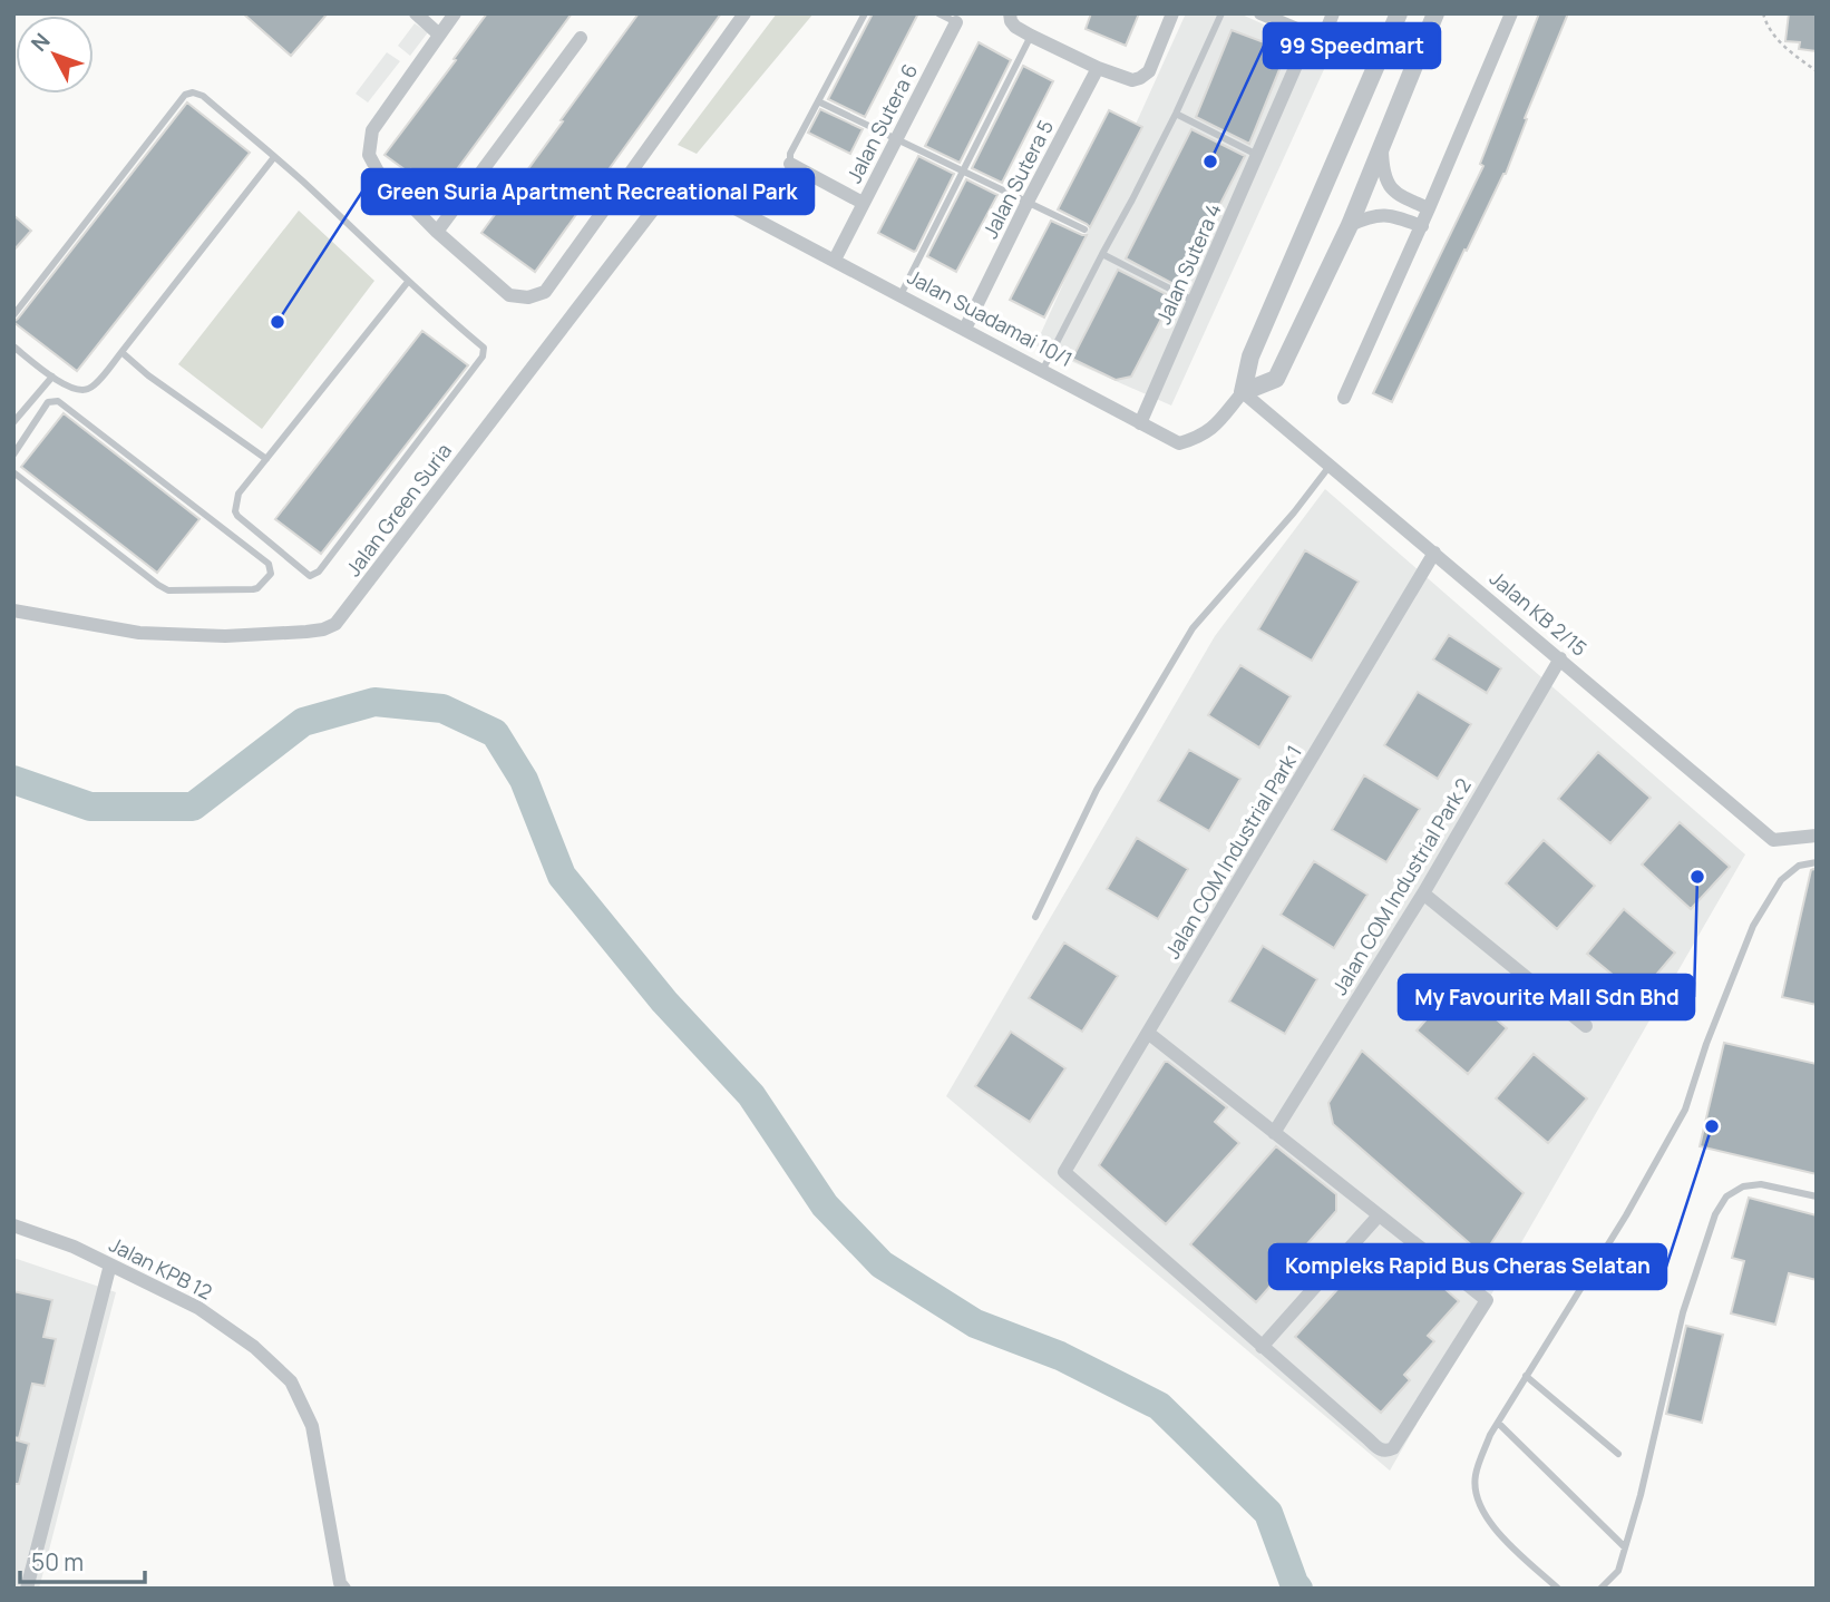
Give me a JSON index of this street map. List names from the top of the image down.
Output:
{
  "streets": {
    "street": [
      "Jalan Sutera 6",
      "Jalan Sutera 5",
      "Jalan Sutera 4",
      "Jalan Suadamai 10/1",
      "Jalan Green Suria",
      "Jalan KB 2/15",
      "Jalan COM Industrial Park 1",
      "Jalan COM Industrial Park 2",
      "Jalan KPB 12"
    ]
  },
  "crossings": [
    ["Jalan Sutera 6", "Jalan Suadamai 10/1"],
    ["Jalan Sutera 5", "Jalan Suadamai 10/1"],
    ["Jalan Sutera 4", "Jalan Suadamai 10/1"],
    ["Jalan Suadamai 10/1", "Jalan Green Suria"],
    ["Jalan Suadamai 10/1", "Jalan KB 2/15"],
    ["Jalan KB 2/15", "Jalan COM Industrial Park 1"],
    ["Jalan KB 2/15", "Jalan COM Industrial Park 2"]
  ],
  "places": [
    "99 Speedmart",
    "Green Suria Apartment Recreational Park",
    "My Favourite Mall Sdn Bhd",
    "Kompleks Rapid Bus Cheras Selatan"
  ],
  "scale_bar": "50 m",
  "north": "top left"
}
